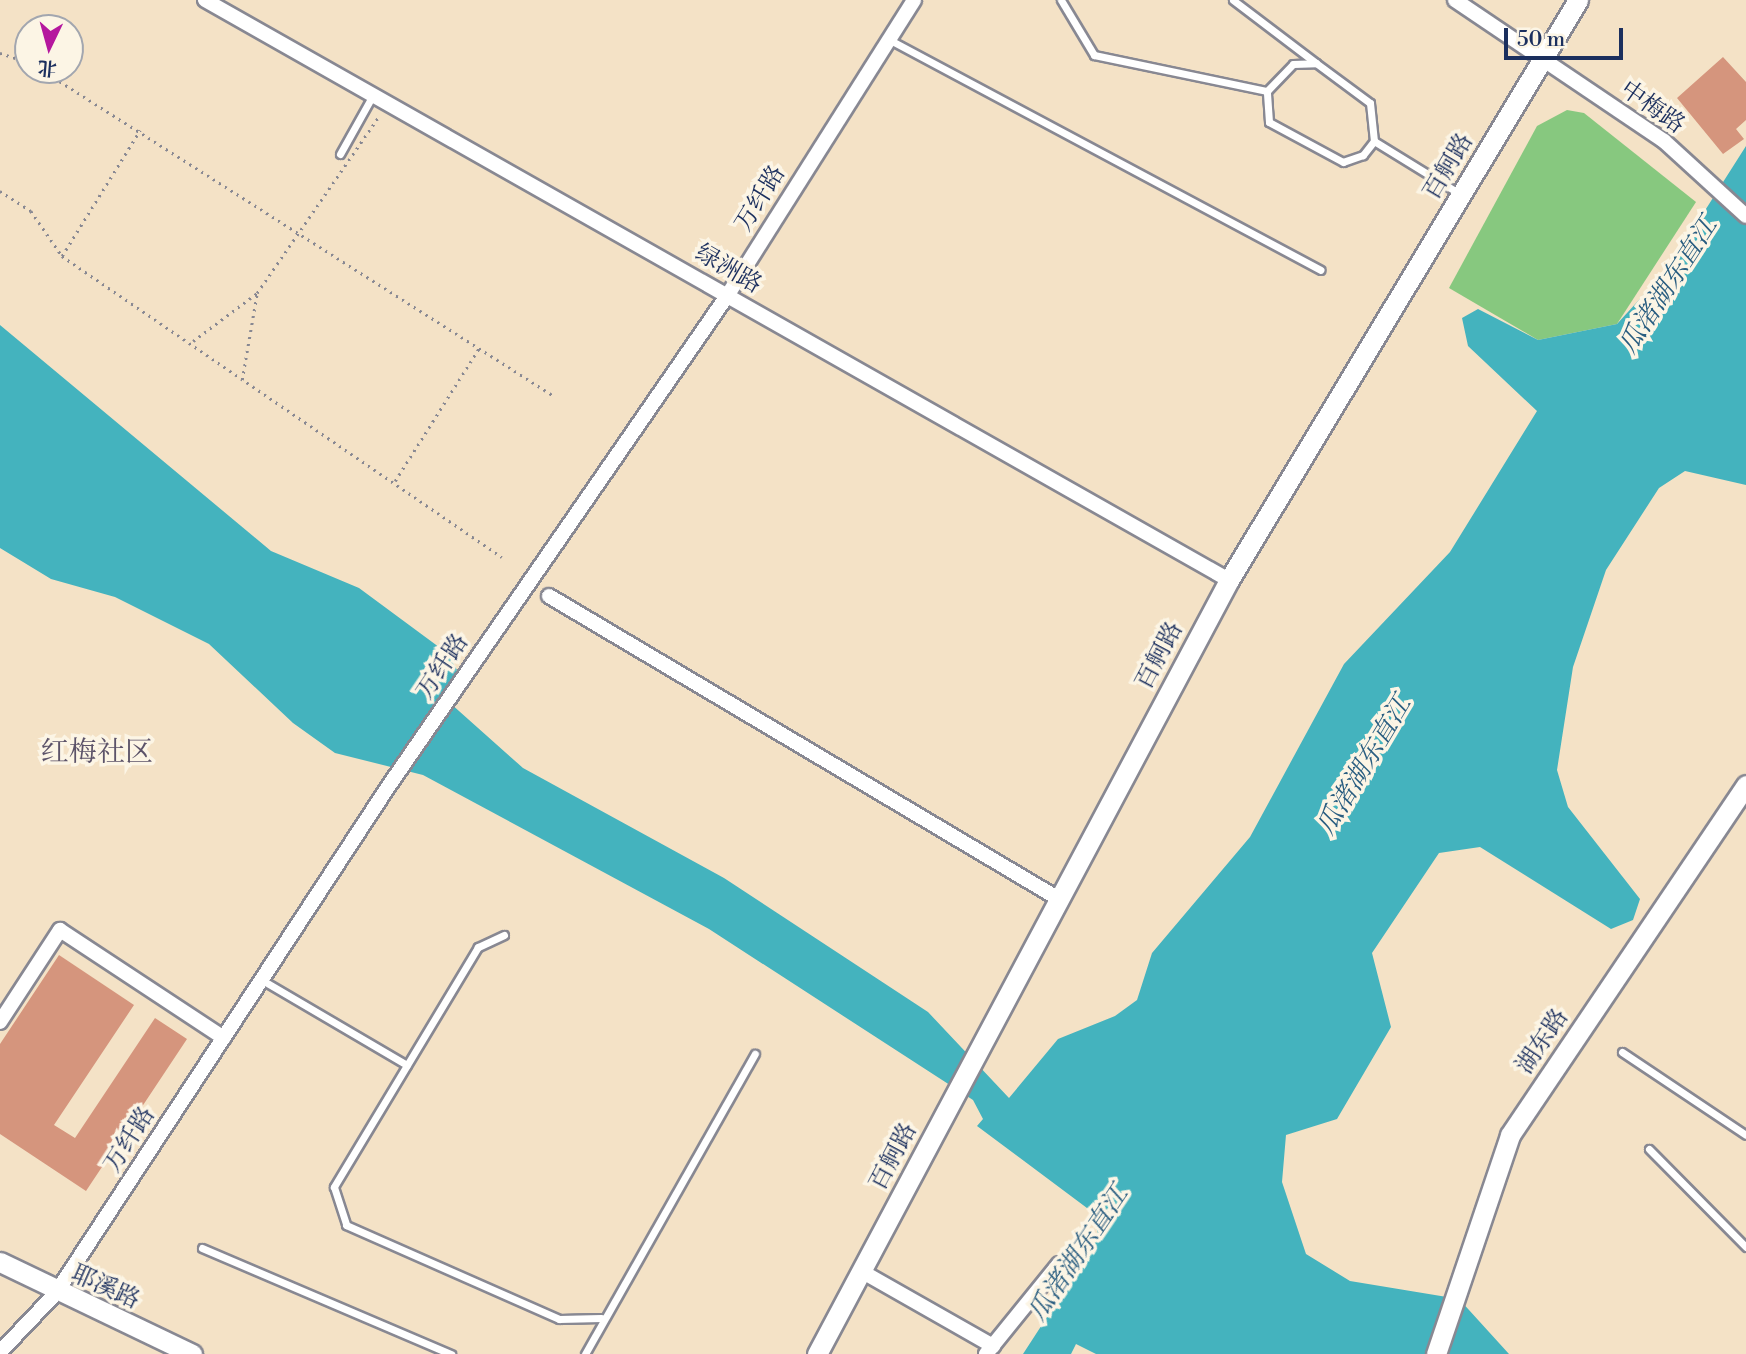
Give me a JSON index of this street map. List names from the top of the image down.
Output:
{
  "streets": {
    "street": [
      "中梅路",
      "百舸路",
      "万纤路",
      "绿洲路",
      "湖东路",
      "耶溪路"
    ]
  },
  "crossings": [
    ["中梅路", "百舸路"],
    ["百舸路", "绿洲路"],
    ["万纤路", "绿洲路"],
    ["万纤路", "耶溪路"]
  ],
  "districts": ["红梅社区"],
  "water": ["瓜渚湖东直江"],
  "scale_bar": "50 m",
  "north": "bottom"
}
